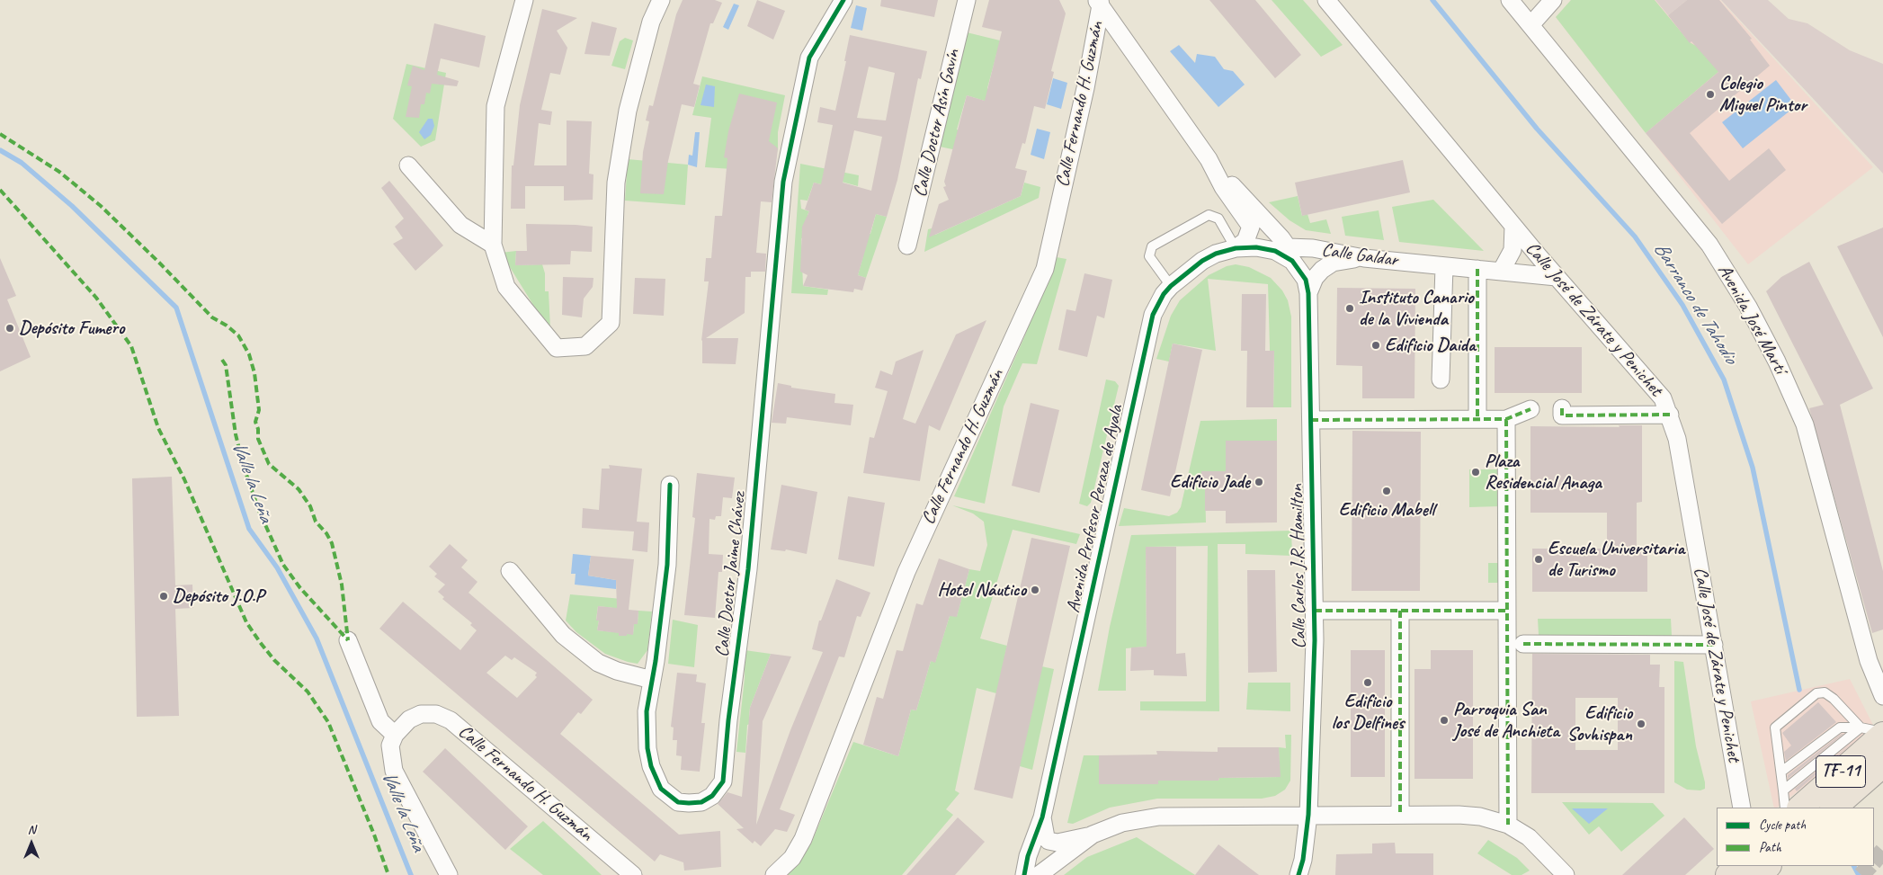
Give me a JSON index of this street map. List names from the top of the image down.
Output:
{
  "streets": {
    "main road": ["TF-11"],
    "street": [
      "Calle Fernando H. Guzmán",
      "Calle Doctor Asín Gavín",
      "Calle Galdar",
      "Calle José de Zárate y Penichet",
      "Avenida José Martí",
      "Avenida Profesor Peraza de Ayala",
      "Calle Carlos J.R. Hamilton",
      "Calle Doctor Jaime Chávez"
    ]
  },
  "crossings": [
    ["Calle Galdar", "Calle José de Zárate y Penichet"],
    ["Calle Galdar", "Avenida Profesor Peraza de Ayala"],
    ["Calle Galdar", "Calle Carlos J.R. Hamilton"],
    ["Avenida Profesor Peraza de Ayala", "Calle Carlos J.R. Hamilton"]
  ],
  "water": ["Barranco de Tahodio", "Valle la Leña"],
  "places": [
    "Colegio Miguel Pintor",
    "Instituto Canario de la Vivienda",
    "Depósito Fumero",
    "Edificio Daida",
    "Plaza Residencial Anaga",
    "Edificio Jade",
    "Edificio Mabell",
    "Escuela Universitaria de Turismo",
    "Hotel Náutico",
    "Depósito J.O.P",
    "Edificio los Delfines",
    "Parroquia San José de Anchieta",
    "Edificio Sovhispan"
  ],
  "legend": ["Cycle path", "Path"],
  "north": "top"
}
